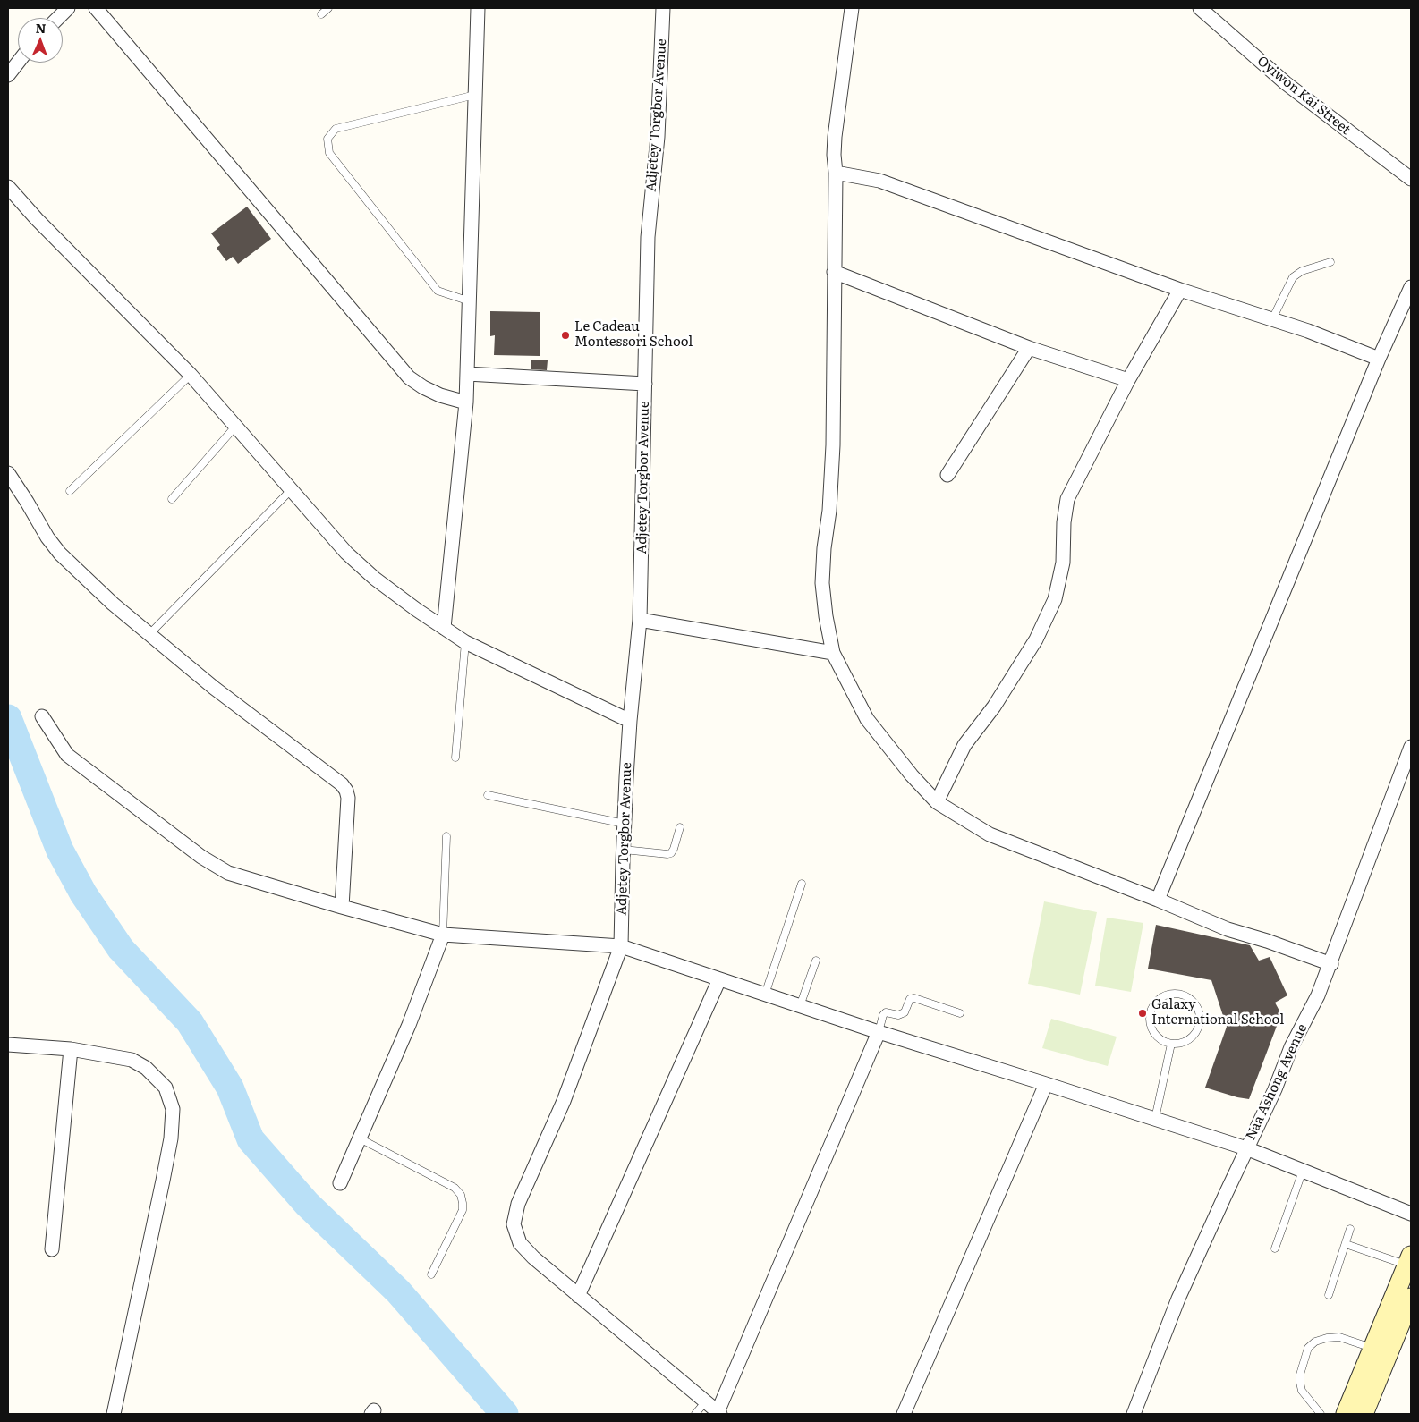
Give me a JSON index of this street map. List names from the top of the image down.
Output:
{
  "streets": {
    "street": ["Oyiwon Kai Street", "Adjetey Torgbor Avenue", "Naa Ashong Avenue"]
  },
  "places": ["Le Cadeau Montessori School", "Galaxy International School"],
  "north": "top"
}
